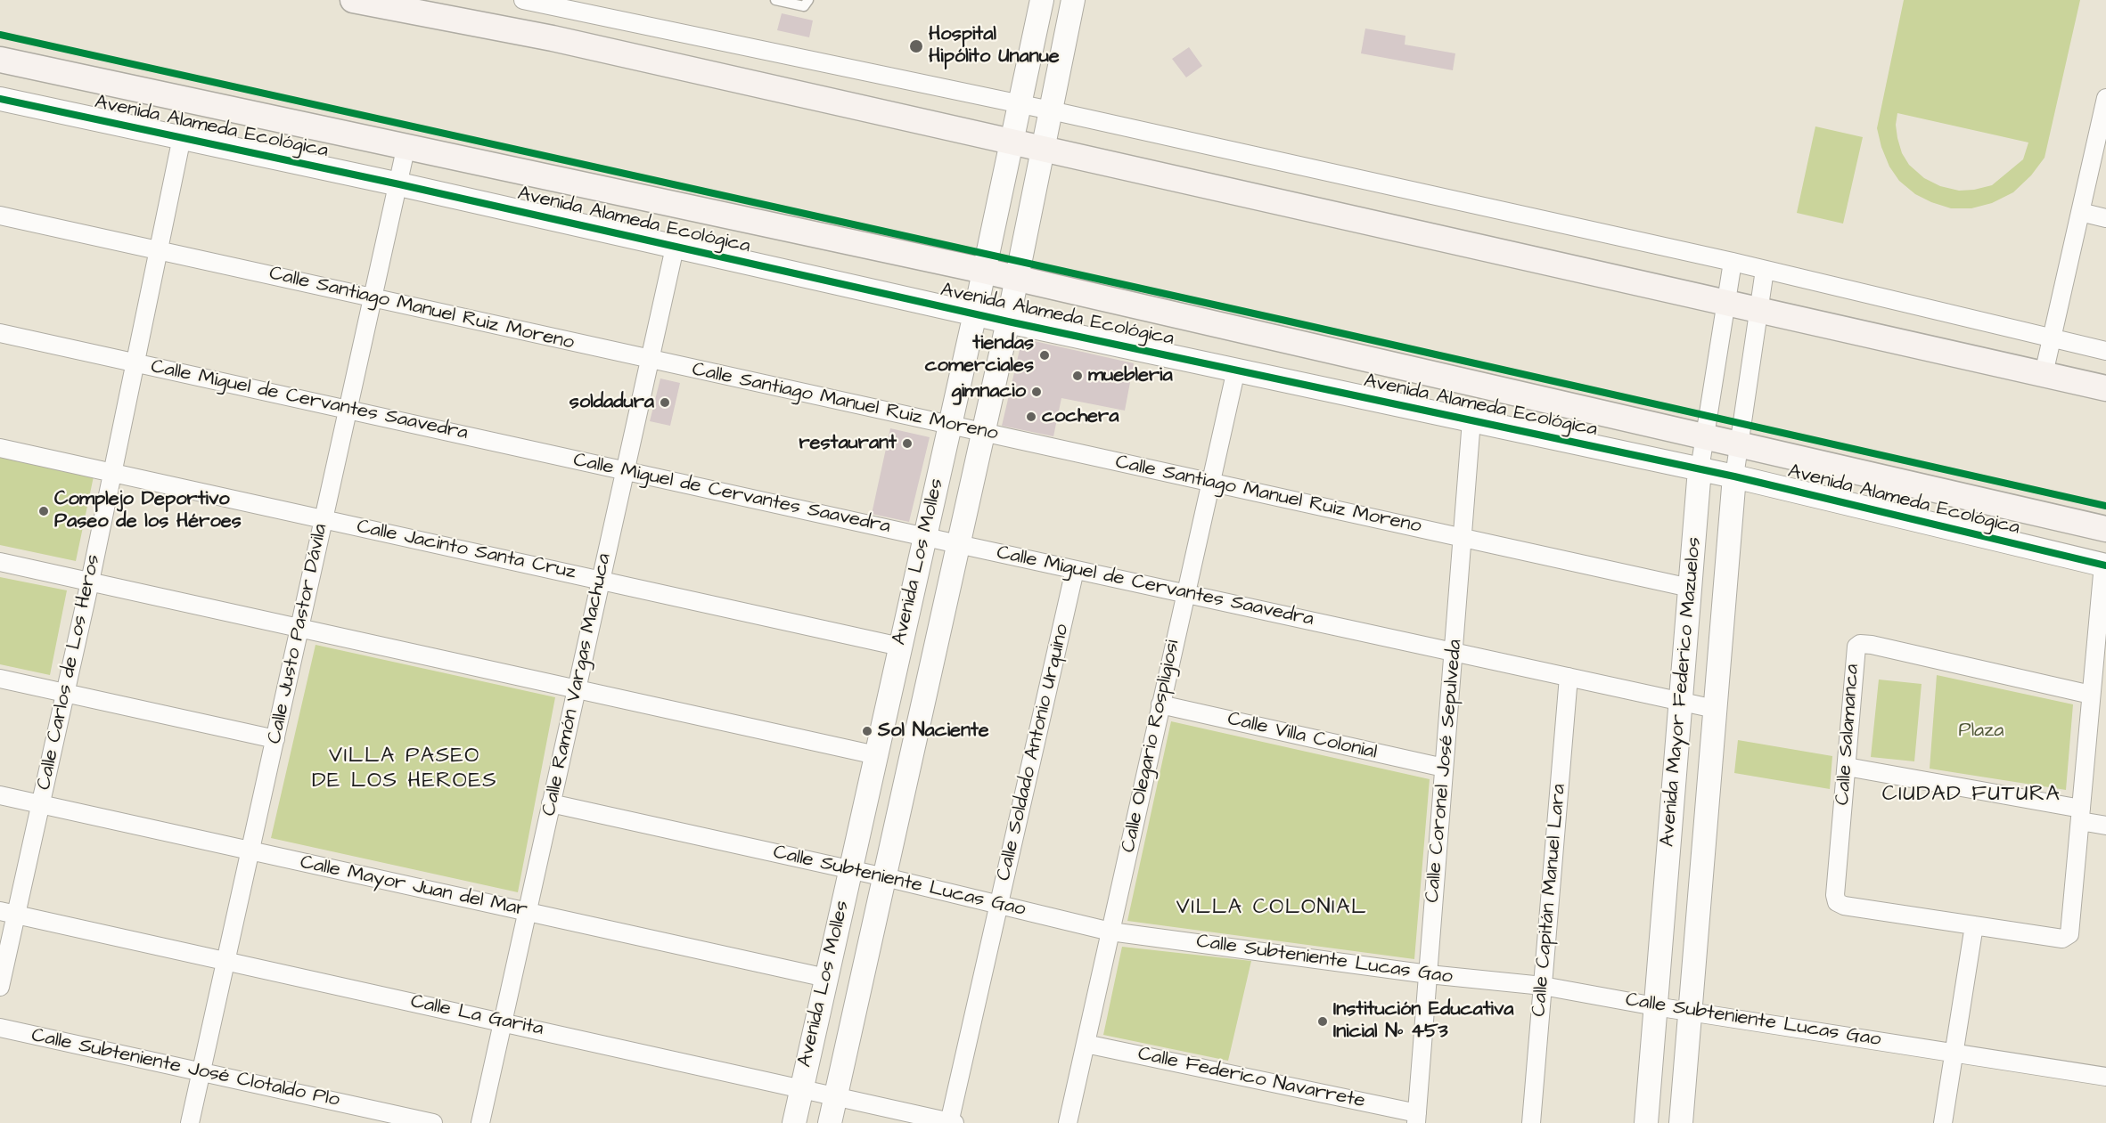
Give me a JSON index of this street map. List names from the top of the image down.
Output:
{
  "streets": {
    "main road": ["Avenida Alameda Ecológica"],
    "street": [
      "Calle Santiago Manuel Ruiz Moreno",
      "Calle Miguel de Cervantes Saavedra",
      "Calle Jacinto Santa Cruz",
      "Avenida Los Molles",
      "Calle Justo Pastor Dávila",
      "Calle Carlos de Los Heros",
      "Calle Ramón Vargas Machuca",
      "Avenida Mayor Federico Mazuelos",
      "Calle Salamanca",
      "Calle Villa Colonial",
      "Calle Olegario Rospligiosi",
      "Calle Soldado Antonio Urquino",
      "Calle Coronel José Sepulveda",
      "Calle Subteniente Lucas Gao",
      "Calle Mayor Juan del Mar",
      "Calle Capitán Manuel Lara",
      "Calle La Garita",
      "Calle Subteniente José Clotaldo Plo",
      "Calle Federico Navarrete"
    ]
  },
  "crossings": [
    ["Avenida Alameda Ecológica", "Avenida Los Molles"],
    ["Avenida Alameda Ecológica", "Calle Justo Pastor Dávila"],
    ["Avenida Alameda Ecológica", "Calle Carlos de Los Heros"],
    ["Avenida Alameda Ecológica", "Calle Ramón Vargas Machuca"],
    ["Avenida Alameda Ecológica", "Avenida Mayor Federico Mazuelos"],
    ["Avenida Alameda Ecológica", "Calle Olegario Rospligiosi"],
    ["Avenida Alameda Ecológica", "Calle Coronel José Sepulveda"],
    ["Calle Santiago Manuel Ruiz Moreno", "Avenida Los Molles"],
    ["Calle Santiago Manuel Ruiz Moreno", "Calle Justo Pastor Dávila"],
    ["Calle Santiago Manuel Ruiz Moreno", "Calle Carlos de Los Heros"],
    ["Calle Santiago Manuel Ruiz Moreno", "Calle Ramón Vargas Machuca"],
    ["Calle Santiago Manuel Ruiz Moreno", "Avenida Mayor Federico Mazuelos"],
    ["Calle Santiago Manuel Ruiz Moreno", "Calle Olegario Rospligiosi"],
    ["Calle Santiago Manuel Ruiz Moreno", "Calle Coronel José Sepulveda"],
    ["Calle Miguel de Cervantes Saavedra", "Avenida Los Molles"],
    ["Calle Miguel de Cervantes Saavedra", "Calle Justo Pastor Dávila"],
    ["Calle Miguel de Cervantes Saavedra", "Calle Carlos de Los Heros"],
    ["Calle Miguel de Cervantes Saavedra", "Calle Ramón Vargas Machuca"],
    ["Calle Miguel de Cervantes Saavedra", "Avenida Mayor Federico Mazuelos"],
    ["Calle Miguel de Cervantes Saavedra", "Calle Olegario Rospligiosi"],
    ["Calle Miguel de Cervantes Saavedra", "Calle Soldado Antonio Urquino"],
    ["Calle Miguel de Cervantes Saavedra", "Calle Coronel José Sepulveda"],
    ["Calle Miguel de Cervantes Saavedra", "Calle Capitán Manuel Lara"],
    ["Calle Jacinto Santa Cruz", "Avenida Los Molles"],
    ["Calle Jacinto Santa Cruz", "Calle Justo Pastor Dávila"],
    ["Calle Jacinto Santa Cruz", "Calle Carlos de Los Heros"],
    ["Calle Jacinto Santa Cruz", "Calle Ramón Vargas Machuca"],
    ["Avenida Los Molles", "Calle Subteniente Lucas Gao"],
    ["Avenida Los Molles", "Calle Mayor Juan del Mar"],
    ["Avenida Los Molles", "Calle La Garita"],
    ["Calle Justo Pastor Dávila", "Calle Mayor Juan del Mar"],
    ["Calle Justo Pastor Dávila", "Calle La Garita"],
    ["Calle Justo Pastor Dávila", "Calle Subteniente José Clotaldo Plo"],
    ["Calle Carlos de Los Heros", "Calle Mayor Juan del Mar"],
    ["Calle Carlos de Los Heros", "Calle La Garita"],
    ["Calle Ramón Vargas Machuca", "Calle Subteniente Lucas Gao"],
    ["Calle Ramón Vargas Machuca", "Calle Mayor Juan del Mar"],
    ["Calle Ramón Vargas Machuca", "Calle La Garita"],
    ["Avenida Mayor Federico Mazuelos", "Calle Subteniente Lucas Gao"],
    ["Calle Villa Colonial", "Calle Olegario Rospligiosi"],
    ["Calle Villa Colonial", "Calle Coronel José Sepulveda"],
    ["Calle Olegario Rospligiosi", "Calle Subteniente Lucas Gao"],
    ["Calle Olegario Rospligiosi", "Calle Federico Navarrete"],
    ["Calle Soldado Antonio Urquino", "Calle Subteniente Lucas Gao"],
    ["Calle Soldado Antonio Urquino", "Calle La Garita"],
    ["Calle Coronel José Sepulveda", "Calle Subteniente Lucas Gao"],
    ["Calle Coronel José Sepulveda", "Calle Federico Navarrete"],
    ["Calle Subteniente Lucas Gao", "Calle Capitán Manuel Lara"]
  ],
  "districts": ["VILLA PASEO DE LOS HEROES", "CIUDAD FUTURA", "VILLA COLONIAL"],
  "parks": ["Plaza"],
  "places": [
    "Hospital Hipólito Unanue",
    "tiendas comerciales",
    "muebleria",
    "gimnacio",
    "soldadura",
    "cochera",
    "restaurant",
    "Complejo Deportivo Paseo de los Héroes",
    "Sol Naciente",
    "Institución Educativa Inicial Nº 453"
  ]
}
